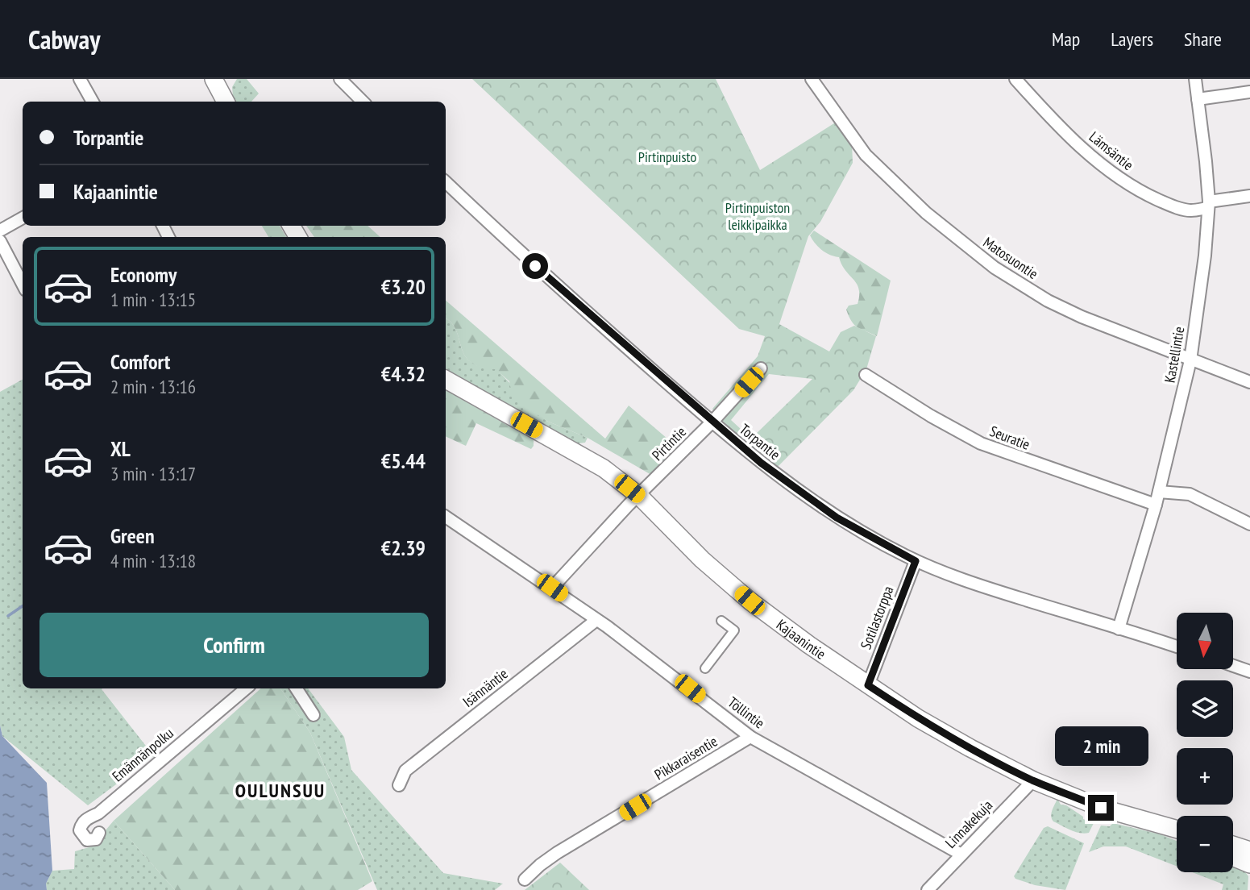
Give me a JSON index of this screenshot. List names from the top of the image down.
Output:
{
  "streets": {
    "main road": ["Kajaanintie"],
    "street": [
      "Lämsäntie",
      "Matosuontie",
      "Kastellintie",
      "Seuratie",
      "Torpantie",
      "Pirtintie",
      "Sotilastorppa",
      "Isännäntie",
      "Töllintie",
      "Emännänpolku",
      "Pikkaraisentie",
      "Linnakekuja"
    ]
  },
  "crossings": [
    ["Lämsäntie", "Kastellintie"],
    ["Matosuontie", "Kastellintie"],
    ["Kastellintie", "Seuratie"],
    ["Kastellintie", "Torpantie"],
    ["Torpantie", "Pirtintie"],
    ["Torpantie", "Sotilastorppa"],
    ["Pirtintie", "Kajaanintie"],
    ["Pirtintie", "Töllintie"],
    ["Sotilastorppa", "Kajaanintie"],
    ["Kajaanintie", "Linnakekuja"],
    ["Isännäntie", "Töllintie"],
    ["Töllintie", "Pikkaraisentie"],
    ["Töllintie", "Linnakekuja"]
  ],
  "districts": ["OULUNSUU"],
  "parks": ["Pirtinpuisto", "Pirtinpuiston leikkipaikka"],
  "north": "bottom",
  "page": {
    "header": "Cabway",
    "nav": ["Map", "Layers", "Share"],
    "banner": ["Torpantie", "Kajaanintie"],
    "list": [
      {
        "name": "Economy",
        "note": "1 min · 13:15",
        "value": "€3.20"
      },
      {
        "name": "Comfort",
        "note": "2 min · 13:16",
        "value": "€4.32"
      },
      {
        "name": "XL",
        "note": "3 min · 13:17",
        "value": "€5.44"
      },
      {
        "name": "Green",
        "note": "4 min · 13:18",
        "value": "€2.39"
      }
    ],
    "buttons": "Confirm",
    "map_buttons": ["+", "−"],
    "bubble": "2 min"
  }
}
